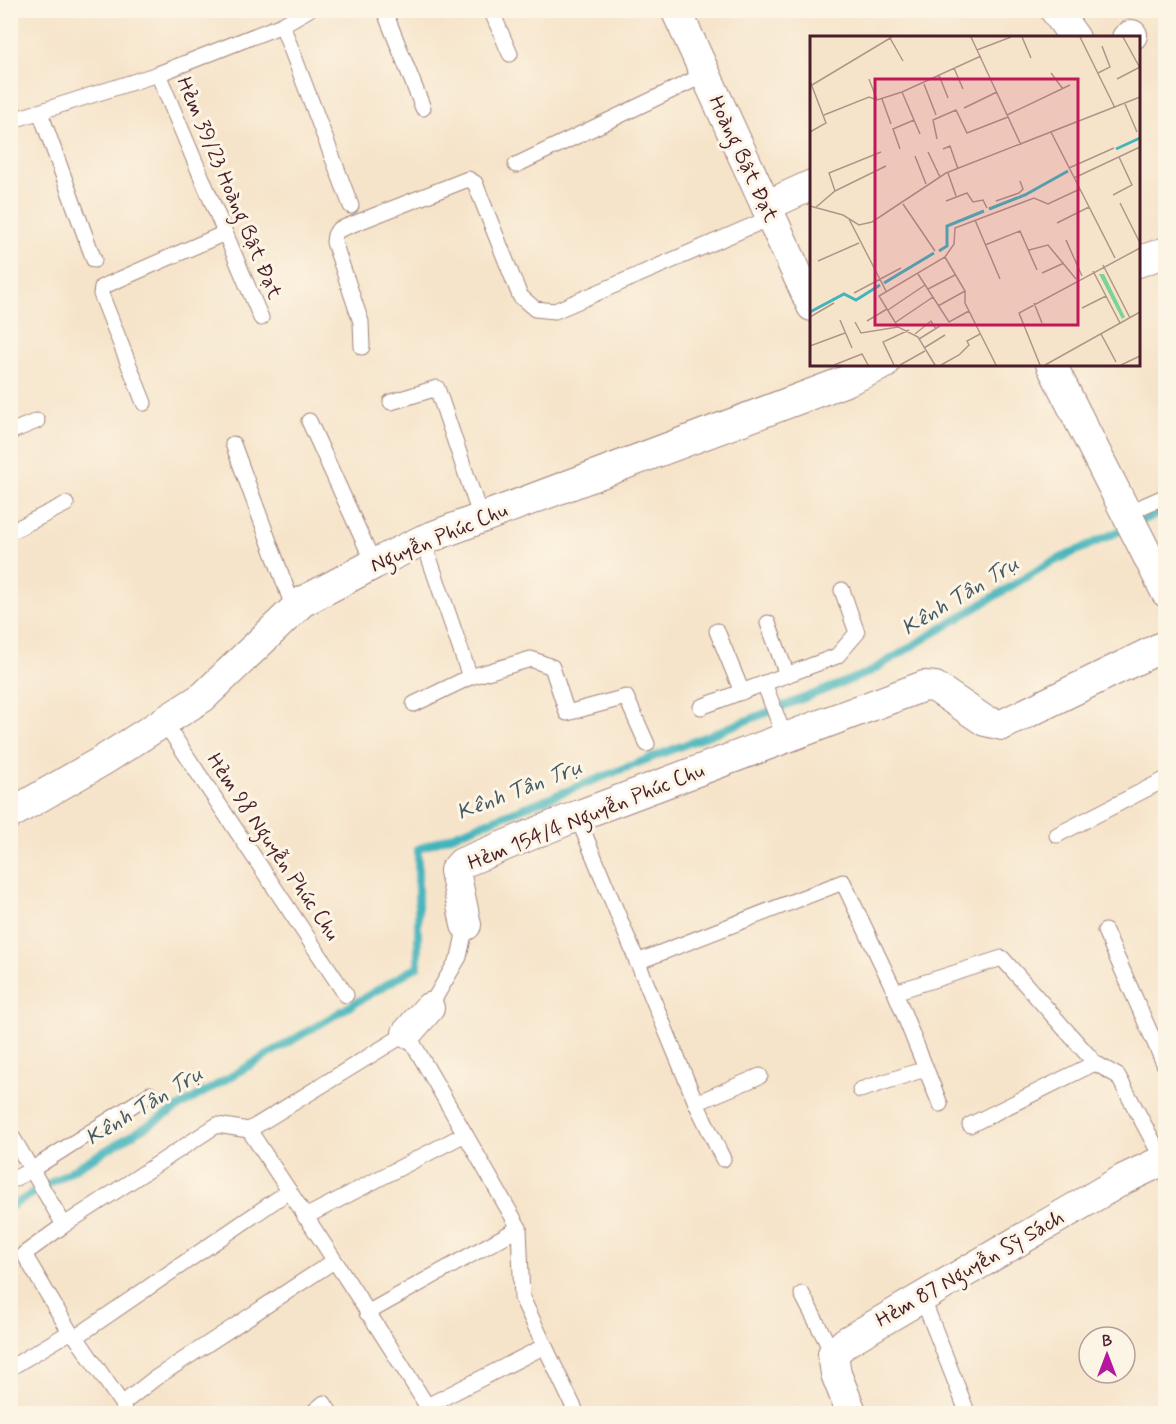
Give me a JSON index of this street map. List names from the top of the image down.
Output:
{
  "streets": {
    "street": [
      "Hoàng Bật Đạt",
      "Nguyễn Phúc Chu",
      "Hẻm 154/4 Nguyễn Phúc Chu",
      "Hẻm 87 Nguyễn Sỹ Sách"
    ],
    "lane": ["Hẻm 39/23 Hoàng Bật Đạt", "Hẻm 98 Nguyễn Phúc Chu"]
  },
  "crossings": [
    ["Nguyễn Phúc Chu", "Hẻm 98 Nguyễn Phúc Chu"]
  ],
  "water": ["Kênh Tân Trụ"],
  "north": "top"
}
